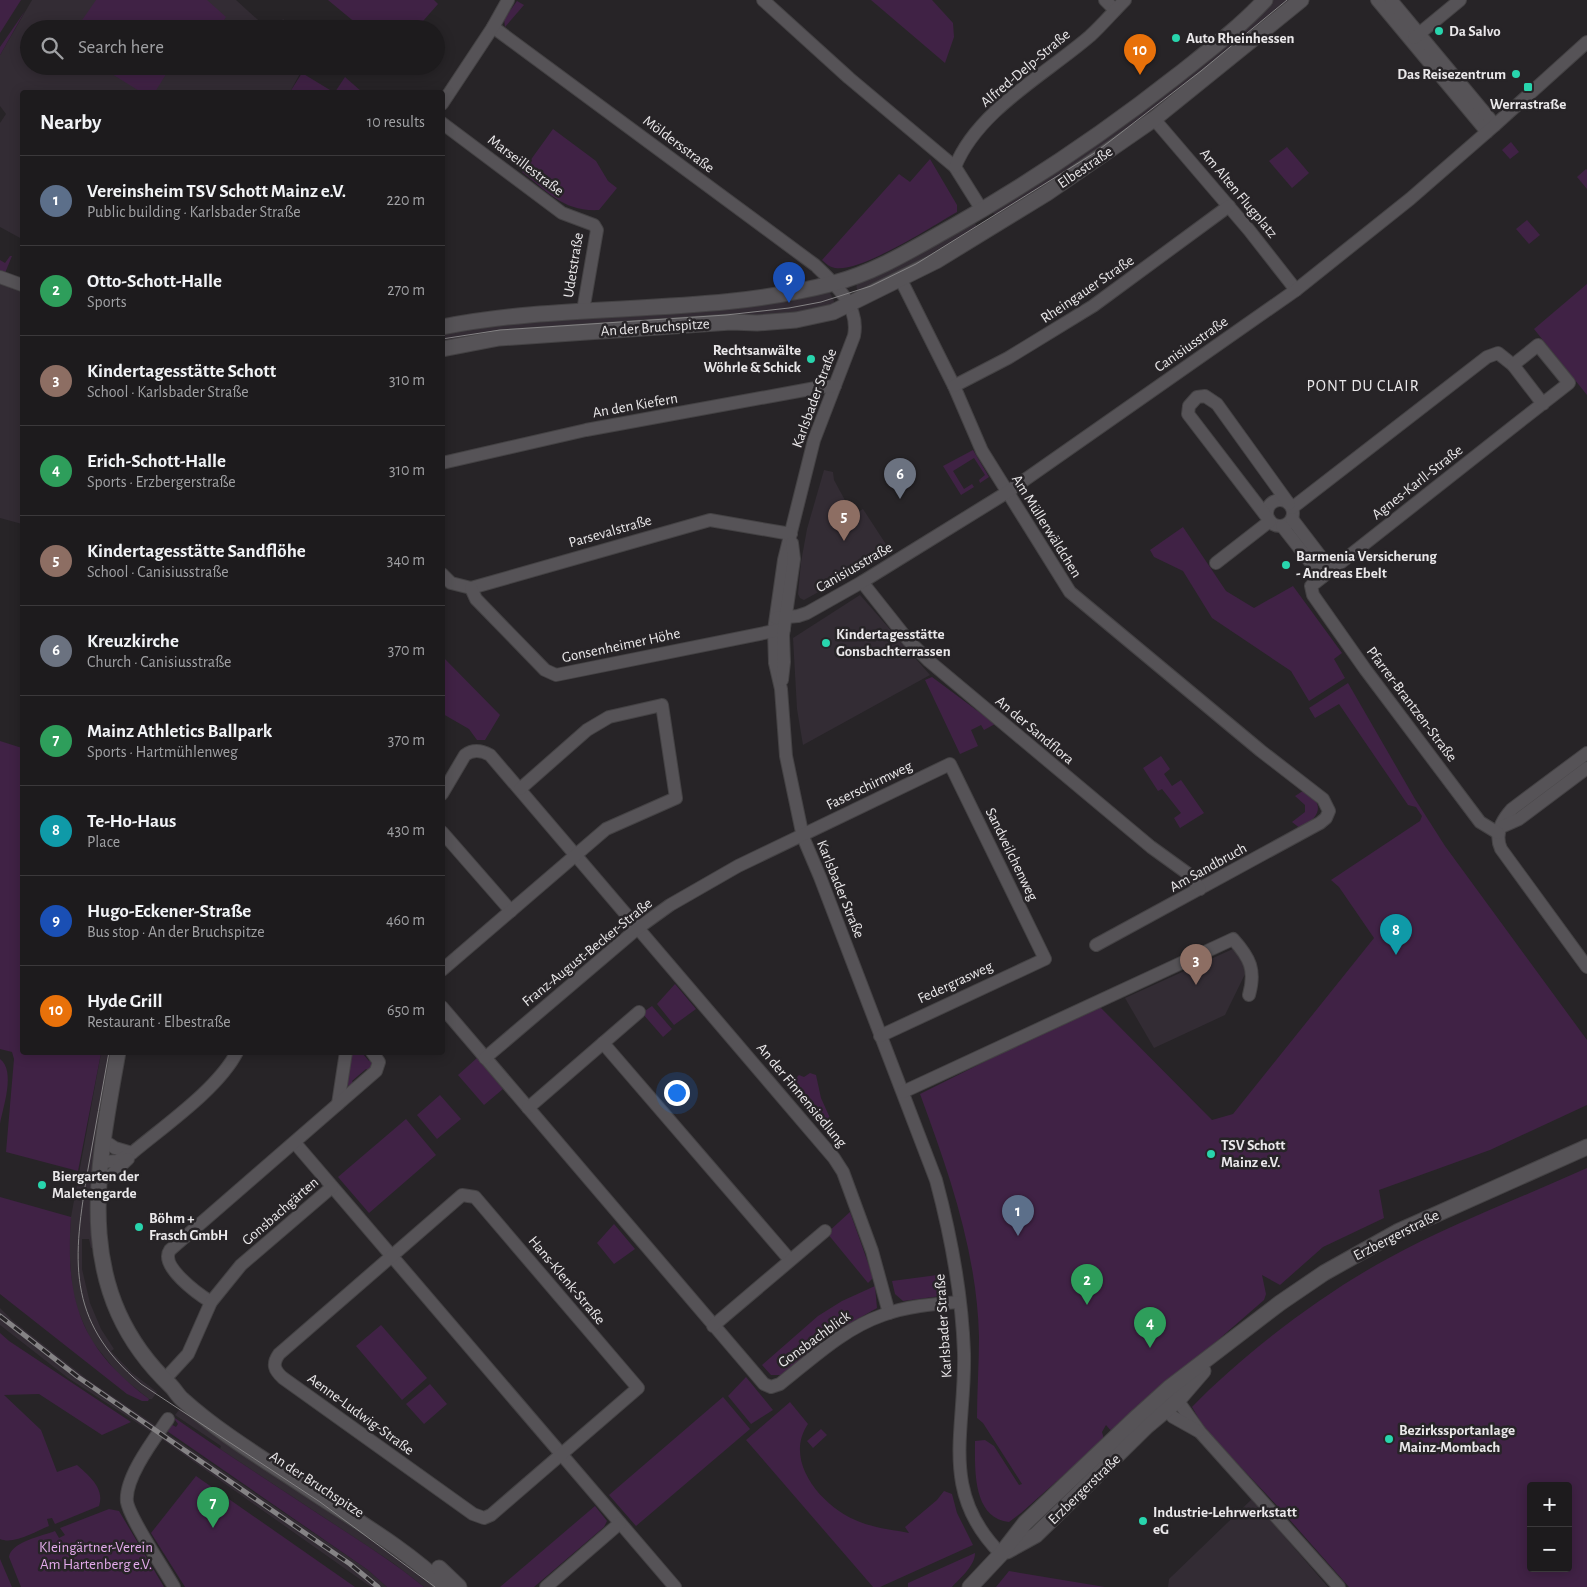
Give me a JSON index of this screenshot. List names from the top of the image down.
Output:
{
  "streets": {
    "main road": ["Elbestraße", "An der Bruchspitze", "Erzbergerstraße"],
    "street": [
      "Alfred-Delp-Straße",
      "Möldersstraße",
      "Marseillestraße",
      "Am Alten Flugplatz",
      "Udetstraße",
      "Rheingauer Straße",
      "Canisiusstraße",
      "Karlsbader Straße",
      "An den Kiefern",
      "Agnes-Karll-Straße",
      "Am Müllerwäldchen",
      "Parsevalstraße",
      "Gonsenheimer Höhe",
      "Pfarrer-Brantzen-Straße",
      "An der Sandflora",
      "Faserschirmweg",
      "Sandveilchenweg",
      "Am Sandbruch",
      "Franz-August-Becker-Straße",
      "Federgrasweg",
      "An der Finnensiedlung",
      "Gonsbachgärten",
      "Hans-Klenk-Straße",
      "Gonsbachblick",
      "Aenne-Ludwig-Straße"
    ]
  },
  "crossings": [
    ["Möldersstraße", "Elbestraße"],
    ["Marseillestraße", "Udetstraße"],
    ["Elbestraße", "Am Alten Flugplatz"],
    ["Elbestraße", "An der Bruchspitze"],
    ["Elbestraße", "Karlsbader Straße"],
    ["Elbestraße", "Am Müllerwäldchen"],
    ["Am Alten Flugplatz", "Rheingauer Straße"],
    ["Am Alten Flugplatz", "Canisiusstraße"],
    ["Udetstraße", "An der Bruchspitze"],
    ["Rheingauer Straße", "Am Müllerwäldchen"],
    ["An der Bruchspitze", "Karlsbader Straße"],
    ["An der Bruchspitze", "Gonsbachgärten"],
    ["Canisiusstraße", "Karlsbader Straße"],
    ["Canisiusstraße", "Am Müllerwäldchen"],
    ["Canisiusstraße", "Gonsenheimer Höhe"],
    ["Canisiusstraße", "An der Sandflora"],
    ["Karlsbader Straße", "An den Kiefern"],
    ["Karlsbader Straße", "Parsevalstraße"],
    ["Karlsbader Straße", "Gonsenheimer Höhe"],
    ["Karlsbader Straße", "Faserschirmweg"],
    ["Karlsbader Straße", "Franz-August-Becker-Straße"],
    ["Karlsbader Straße", "Federgrasweg"],
    ["Karlsbader Straße", "Erzbergerstraße"],
    ["Karlsbader Straße", "Gonsbachblick"],
    ["Agnes-Karll-Straße", "Pfarrer-Brantzen-Straße"],
    ["Am Müllerwäldchen", "Am Sandbruch"],
    ["Parsevalstraße", "Gonsenheimer Höhe"],
    ["An der Sandflora", "Am Sandbruch"],
    ["Faserschirmweg", "Sandveilchenweg"],
    ["Faserschirmweg", "Franz-August-Becker-Straße"],
    ["Sandveilchenweg", "Federgrasweg"],
    ["Franz-August-Becker-Straße", "An der Finnensiedlung"],
    ["Franz-August-Becker-Straße", "Gonsbachblick"],
    ["An der Finnensiedlung", "Gonsbachblick"],
    ["Hans-Klenk-Straße", "Aenne-Ludwig-Straße"]
  ],
  "districts": ["PONT DU CLAIR"],
  "parks": ["Kleingärtner-Verein Am Hartenberg e.V."],
  "places": {
    "other": [
      "Da Salvo",
      "Auto Rheinhessen",
      "Das Reisezentrum",
      "Rechtsanwälte Wöhrle & Schick",
      "Barmenia Versicherung - Andreas Ebelt",
      "Kindertagesstätte Gonsbachterrassen",
      "TSV Schott Mainz e.V.",
      "Biergarten der Maletengarde",
      "Böhm + Frasch GmbH",
      "Bezirkssportanlage Mainz-Mombach",
      "Industrie-Lehrwerkstatt eG"
    ],
    "transit": ["Werrastraße"]
  },
  "page": {
    "search": "Search here",
    "pins": [
      "10",
      "9",
      "6",
      "5",
      "8",
      "3",
      "1",
      "2",
      "4",
      "7"
    ],
    "heading": ["Nearby", "10 results"],
    "list": [
      {
        "mark": "1",
        "name": "Vereinsheim TSV Schott Mainz e.V.",
        "note": "Public building · Karlsbader Straße",
        "value": "220 m"
      },
      {
        "mark": "2",
        "name": "Otto-Schott-Halle",
        "note": "Sports",
        "value": "270 m"
      },
      {
        "mark": "3",
        "name": "Kindertagesstätte Schott",
        "note": "School · Karlsbader Straße",
        "value": "310 m"
      },
      {
        "mark": "4",
        "name": "Erich-Schott-Halle",
        "note": "Sports · Erzbergerstraße",
        "value": "310 m"
      },
      {
        "mark": "5",
        "name": "Kindertagesstätte Sandflöhe",
        "note": "School · Canisiusstraße",
        "value": "340 m"
      },
      {
        "mark": "6",
        "name": "Kreuzkirche",
        "note": "Church · Canisiusstraße",
        "value": "370 m"
      },
      {
        "mark": "7",
        "name": "Mainz Athletics Ballpark",
        "note": "Sports · Hartmühlenweg",
        "value": "370 m"
      },
      {
        "mark": "8",
        "name": "Te-Ho-Haus",
        "note": "Place",
        "value": "430 m"
      },
      {
        "mark": "9",
        "name": "Hugo-Eckener-Straße",
        "note": "Bus stop · An der Bruchspitze",
        "value": "460 m"
      },
      {
        "mark": "10",
        "name": "Hyde Grill",
        "note": "Restaurant · Elbestraße",
        "value": "650 m"
      }
    ],
    "map_buttons": ["+", "−"]
  }
}
